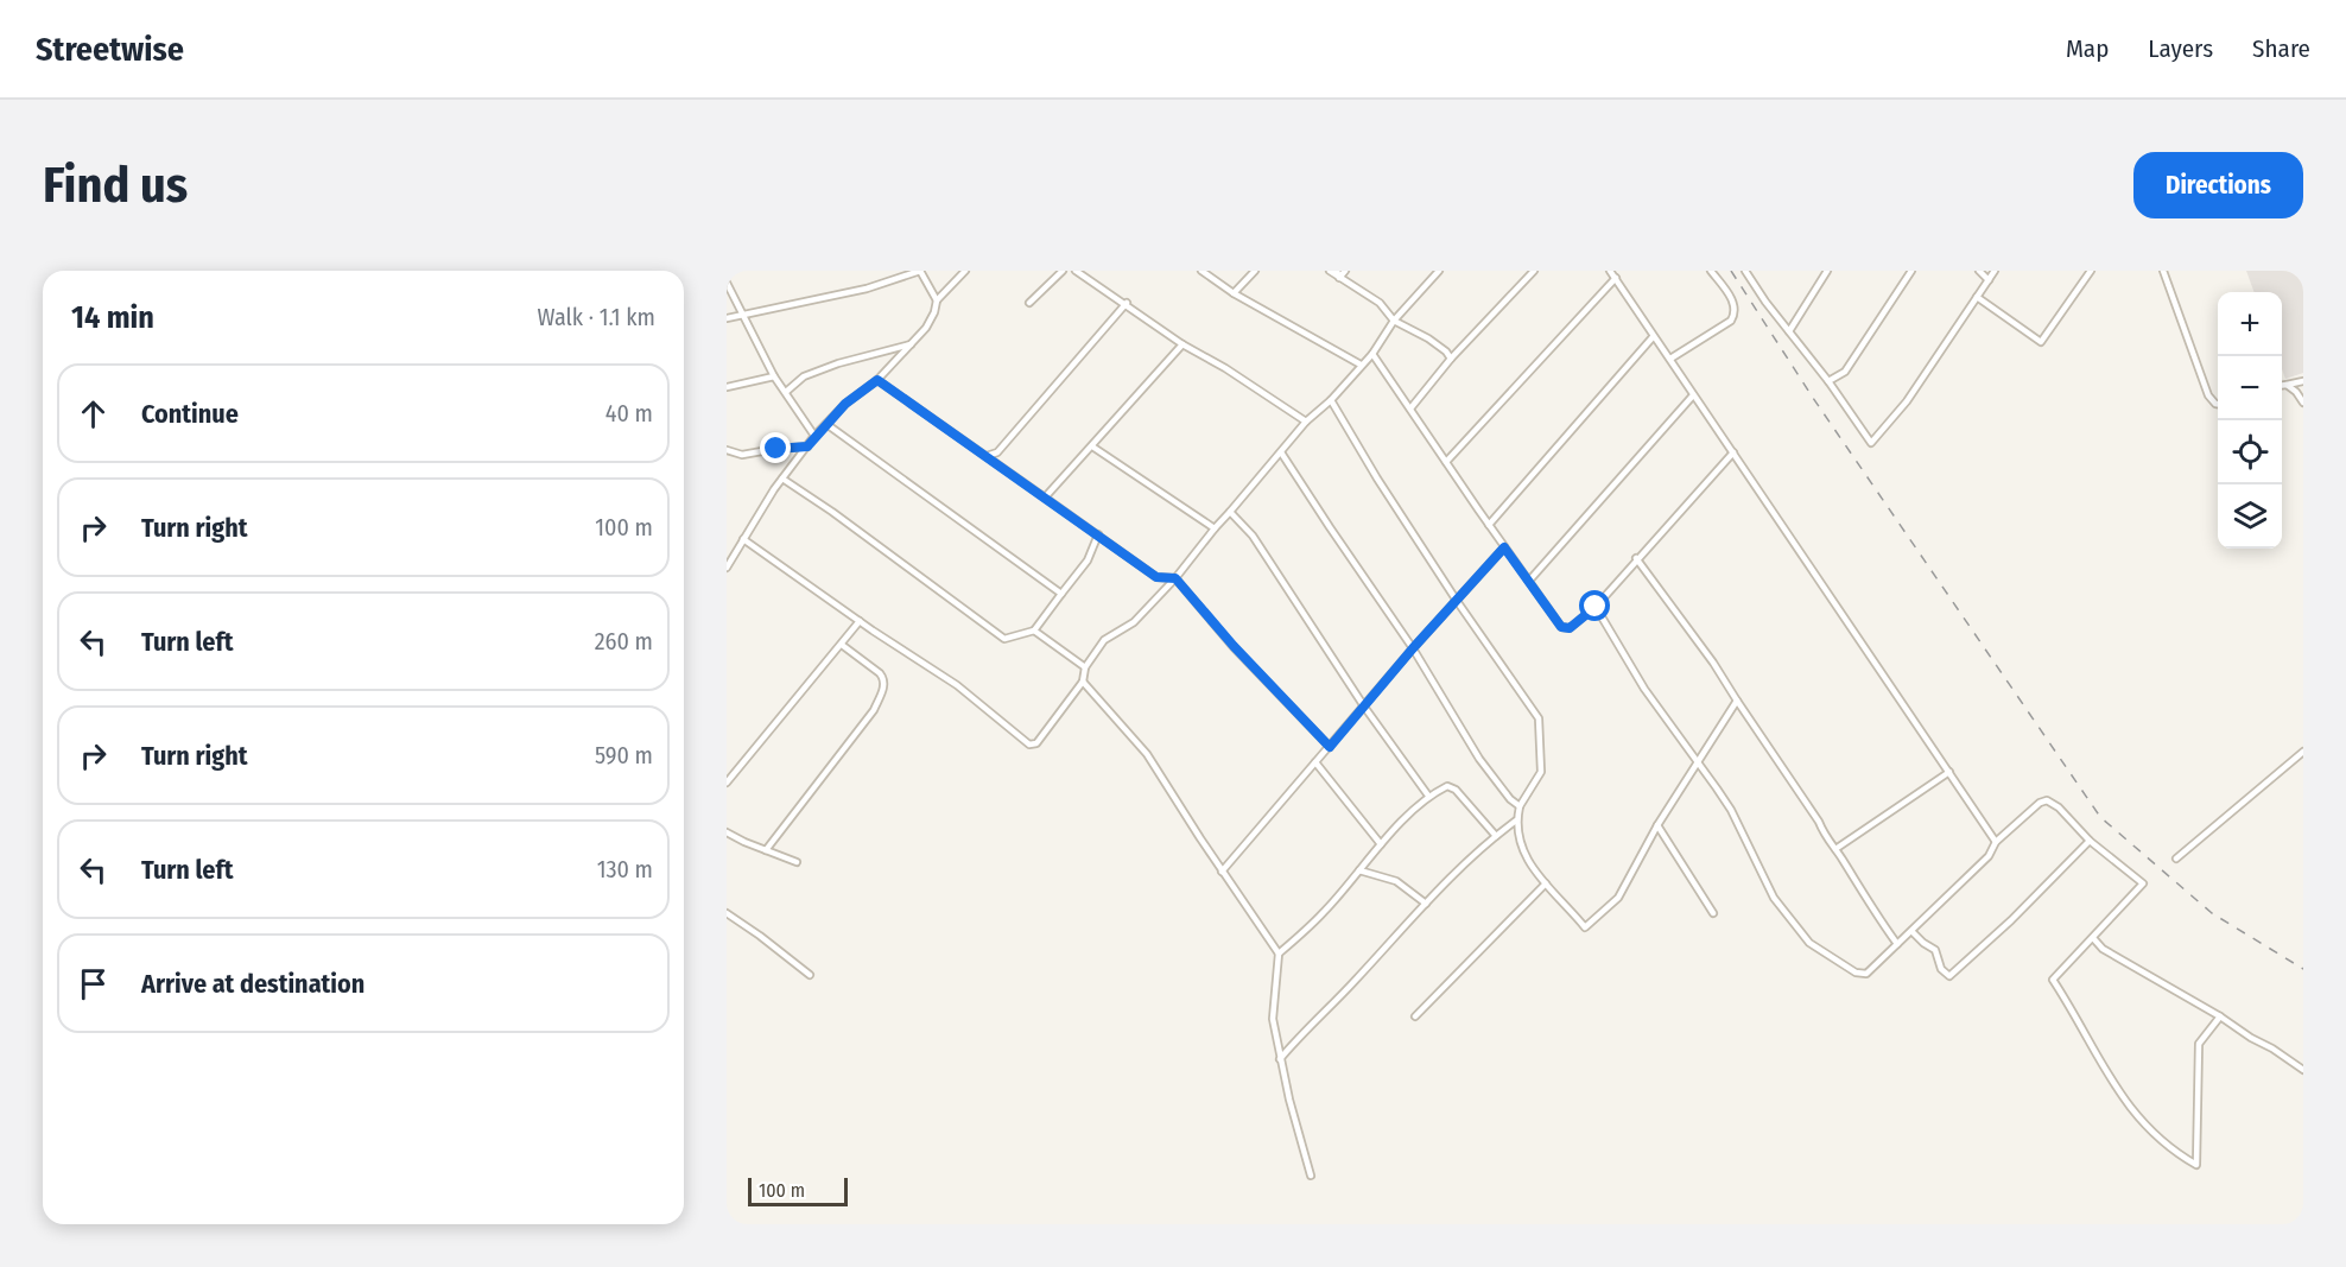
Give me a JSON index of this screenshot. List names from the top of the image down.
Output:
{
  "scale_bar": "100 m",
  "page": {
    "header": "Streetwise",
    "nav": ["Map", "Layers", "Share"],
    "buttons": "Directions",
    "title": "Find us",
    "heading": ["14 min", "Walk · 1.1 km"],
    "map_buttons": ["+", "−"],
    "list": [
      ["Continue", "40 m"],
      ["Turn right", "100 m"],
      ["Turn left", "260 m"],
      ["Turn right", "590 m"],
      ["Turn left", "130 m"],
      "Arrive at destination"
    ],
    "scale": "100 m"
  }
}
